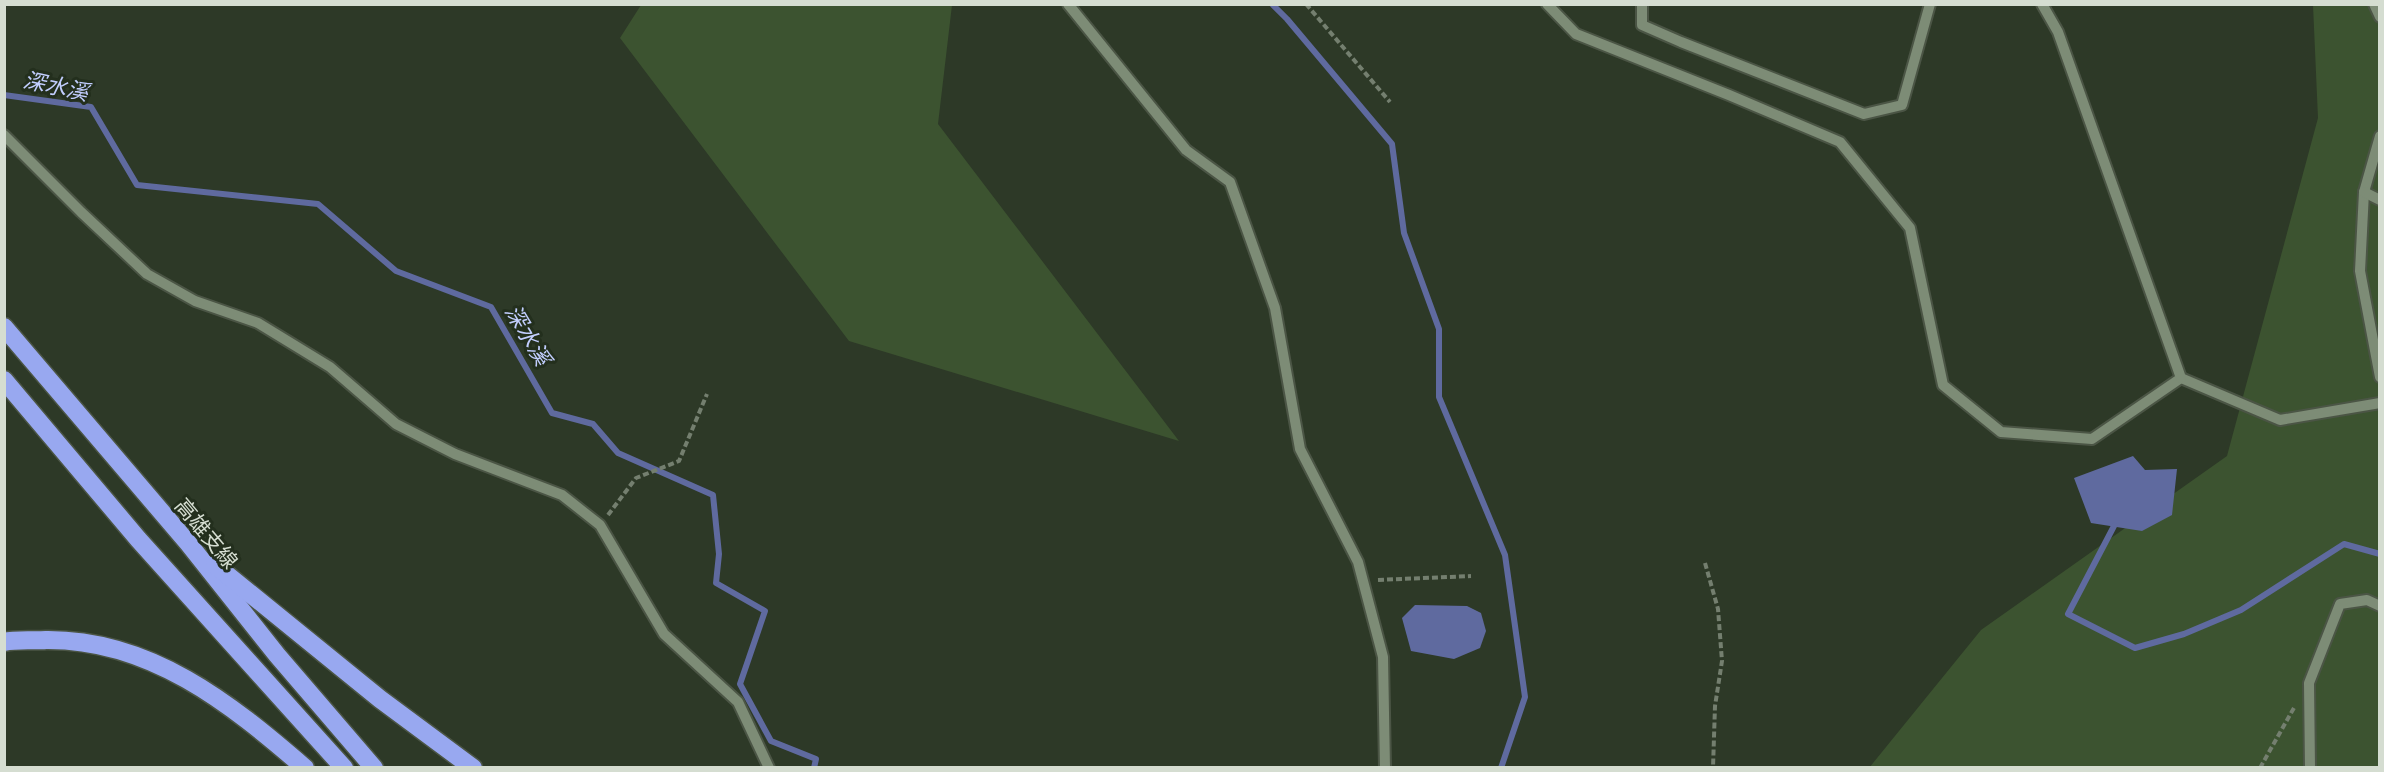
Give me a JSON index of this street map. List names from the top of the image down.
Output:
{
  "streets": {
    "highway": ["高雄支線"]
  },
  "water": ["深水溪"]
}
